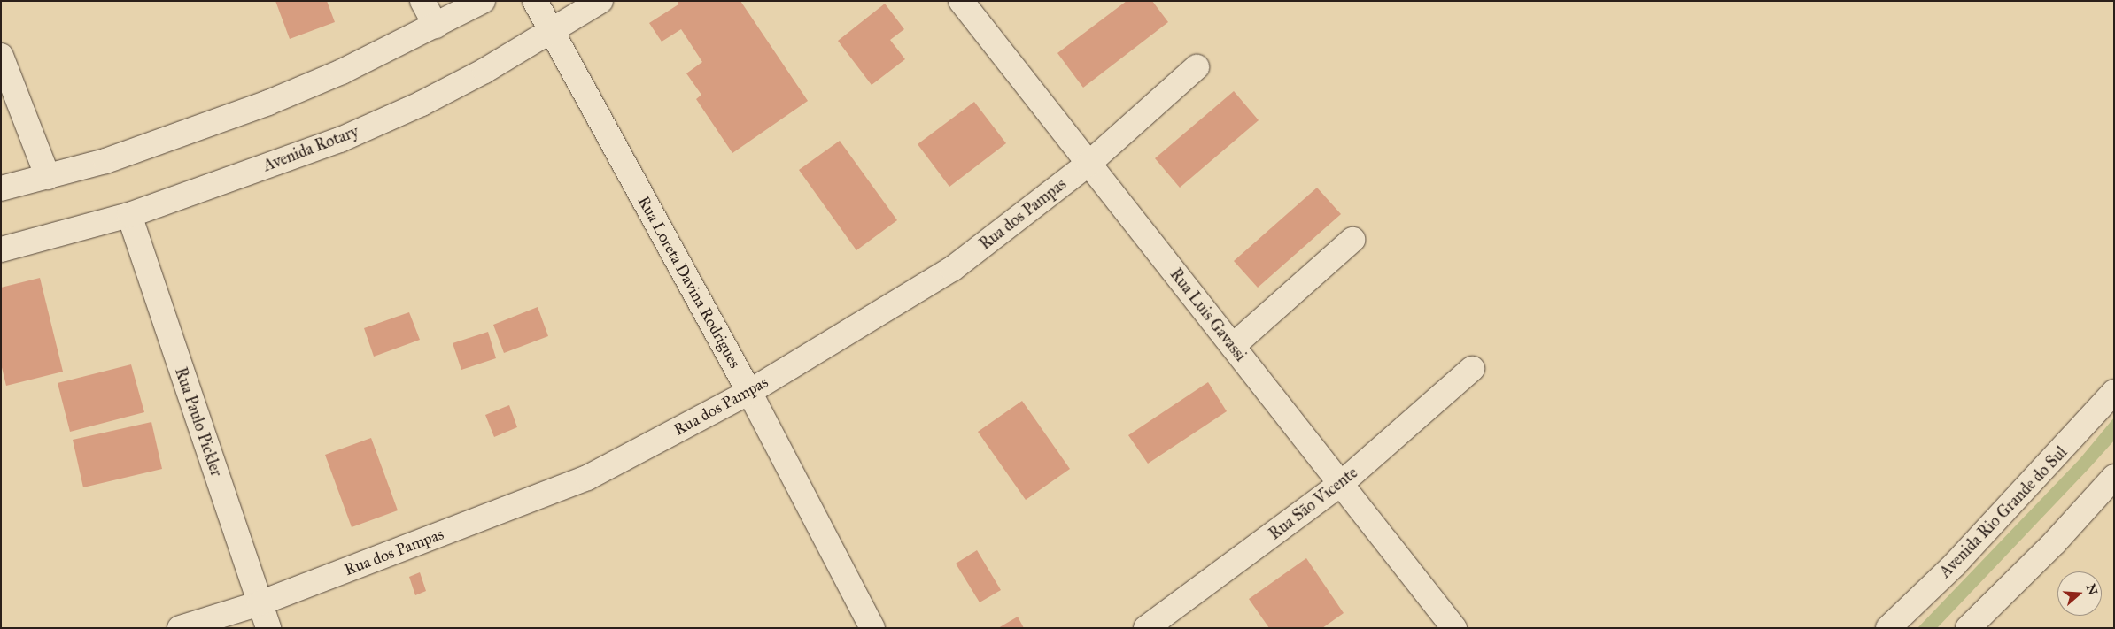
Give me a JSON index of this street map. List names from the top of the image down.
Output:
{
  "streets": {
    "street": [
      "Avenida Rotary",
      "Rua dos Pampas",
      "Rua Loreta Davina Rodrigues",
      "Rua Luis Gavassi",
      "Rua Paulo Pickler",
      "Rua São Vicente",
      "Avenida Rio Grande do Sul"
    ]
  },
  "crossings": [
    ["Avenida Rotary", "Rua Loreta Davina Rodrigues"],
    ["Avenida Rotary", "Rua Paulo Pickler"],
    ["Rua dos Pampas", "Rua Loreta Davina Rodrigues"],
    ["Rua dos Pampas", "Rua Luis Gavassi"],
    ["Rua dos Pampas", "Rua Paulo Pickler"],
    ["Rua Luis Gavassi", "Rua São Vicente"]
  ],
  "north": "right"
}
